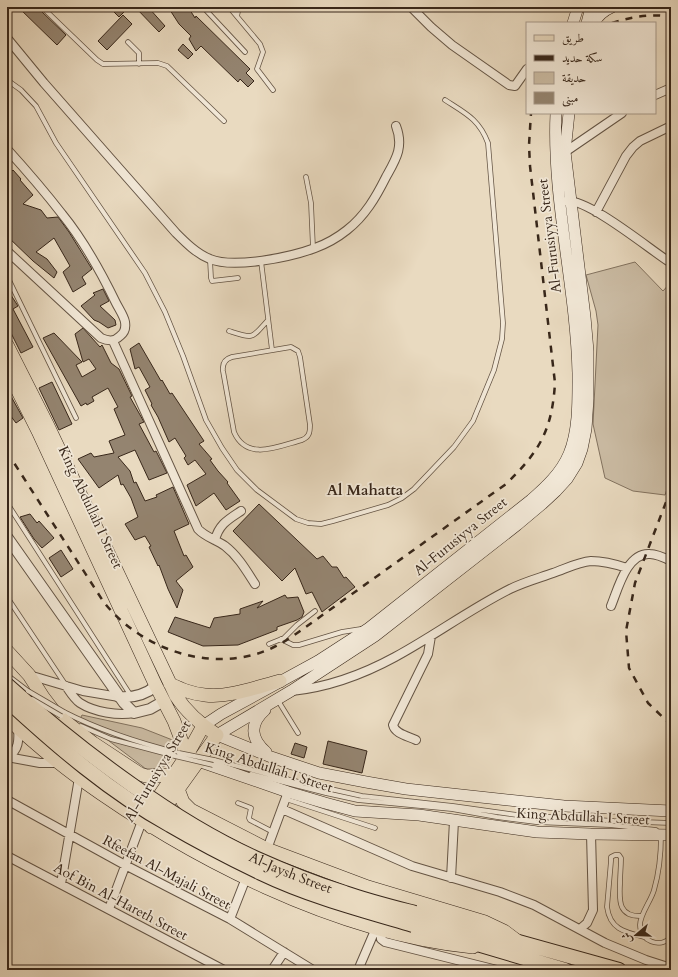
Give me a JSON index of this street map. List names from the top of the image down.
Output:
{
  "streets": {
    "highway": ["Al-Jaysh Street"],
    "main road": ["Al-Furusiyya Street", "King Abdullah I Street"],
    "street": ["Rfeefan Al-Majali Street", "Aof Bin Al-Hareth Street"]
  },
  "crossings": [
    ["Al-Furusiyya Street", "King Abdullah I Street"],
    ["Al-Furusiyya Street", "Rfeefan Al-Majali Street"],
    ["Al-Furusiyya Street", "Aof Bin Al-Hareth Street"]
  ],
  "districts": ["Al Mahatta"],
  "legend": [
    "طريق",
    "سكة حديد",
    "حديقة",
    "مبنى"
  ],
  "north": "left"
}
